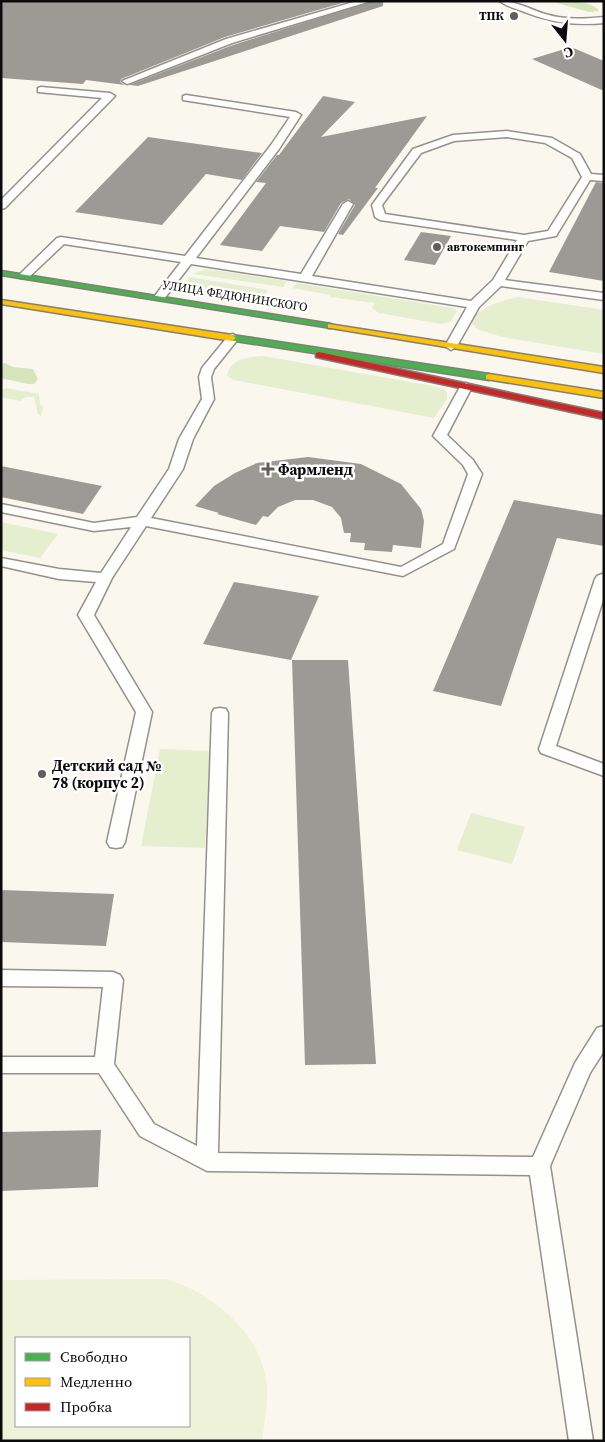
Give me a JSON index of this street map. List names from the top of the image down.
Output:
{
  "streets": {
    "main road": ["УЛИЦА ФЕДЮНИНСКОГО"]
  },
  "places": {
    "other": ["ТПК", "автокемпинг", "Детский сад № 78 (корпус 2)"],
    "health": ["Фармленд"]
  },
  "legend": ["Свободно", "Медленно", "Пробка"],
  "north": "bottom"
}
